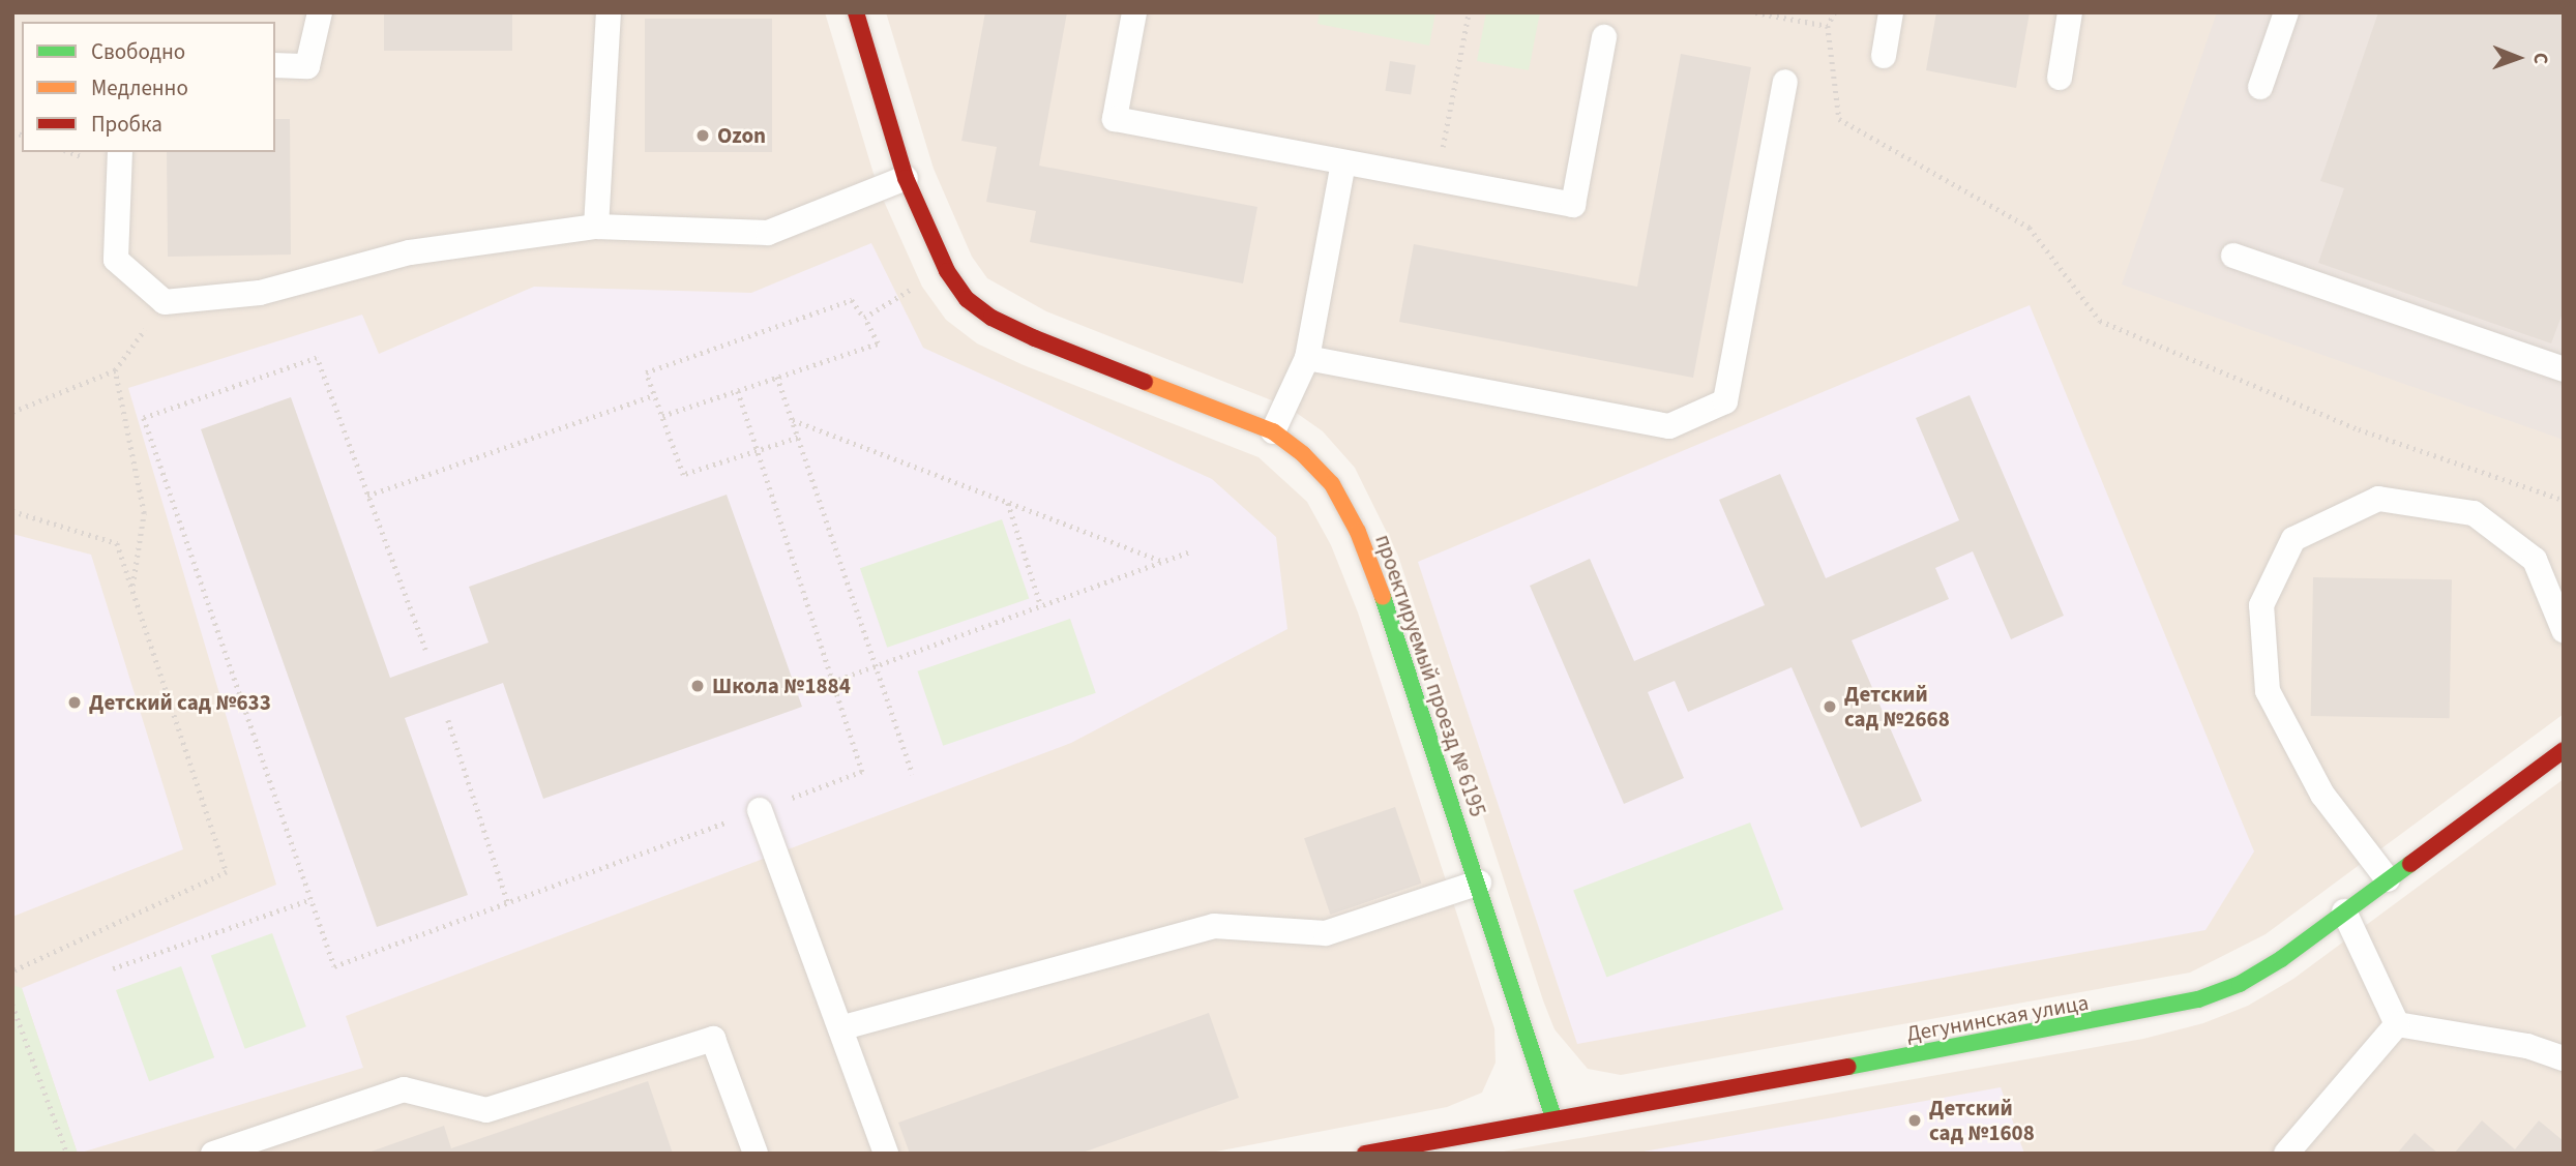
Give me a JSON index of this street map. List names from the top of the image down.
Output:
{
  "streets": {
    "street": ["проектируемый проезд № 6195", "Дегунинская улица"]
  },
  "crossings": [
    ["проектируемый проезд № 6195", "Дегунинская улица"]
  ],
  "places": [
    "Ozon",
    "Школа №1884",
    "Детский сад №633",
    "Детский сад №2668",
    "Детский сад №1608"
  ],
  "legend": ["Свободно", "Медленно", "Пробка"],
  "north": "right"
}
